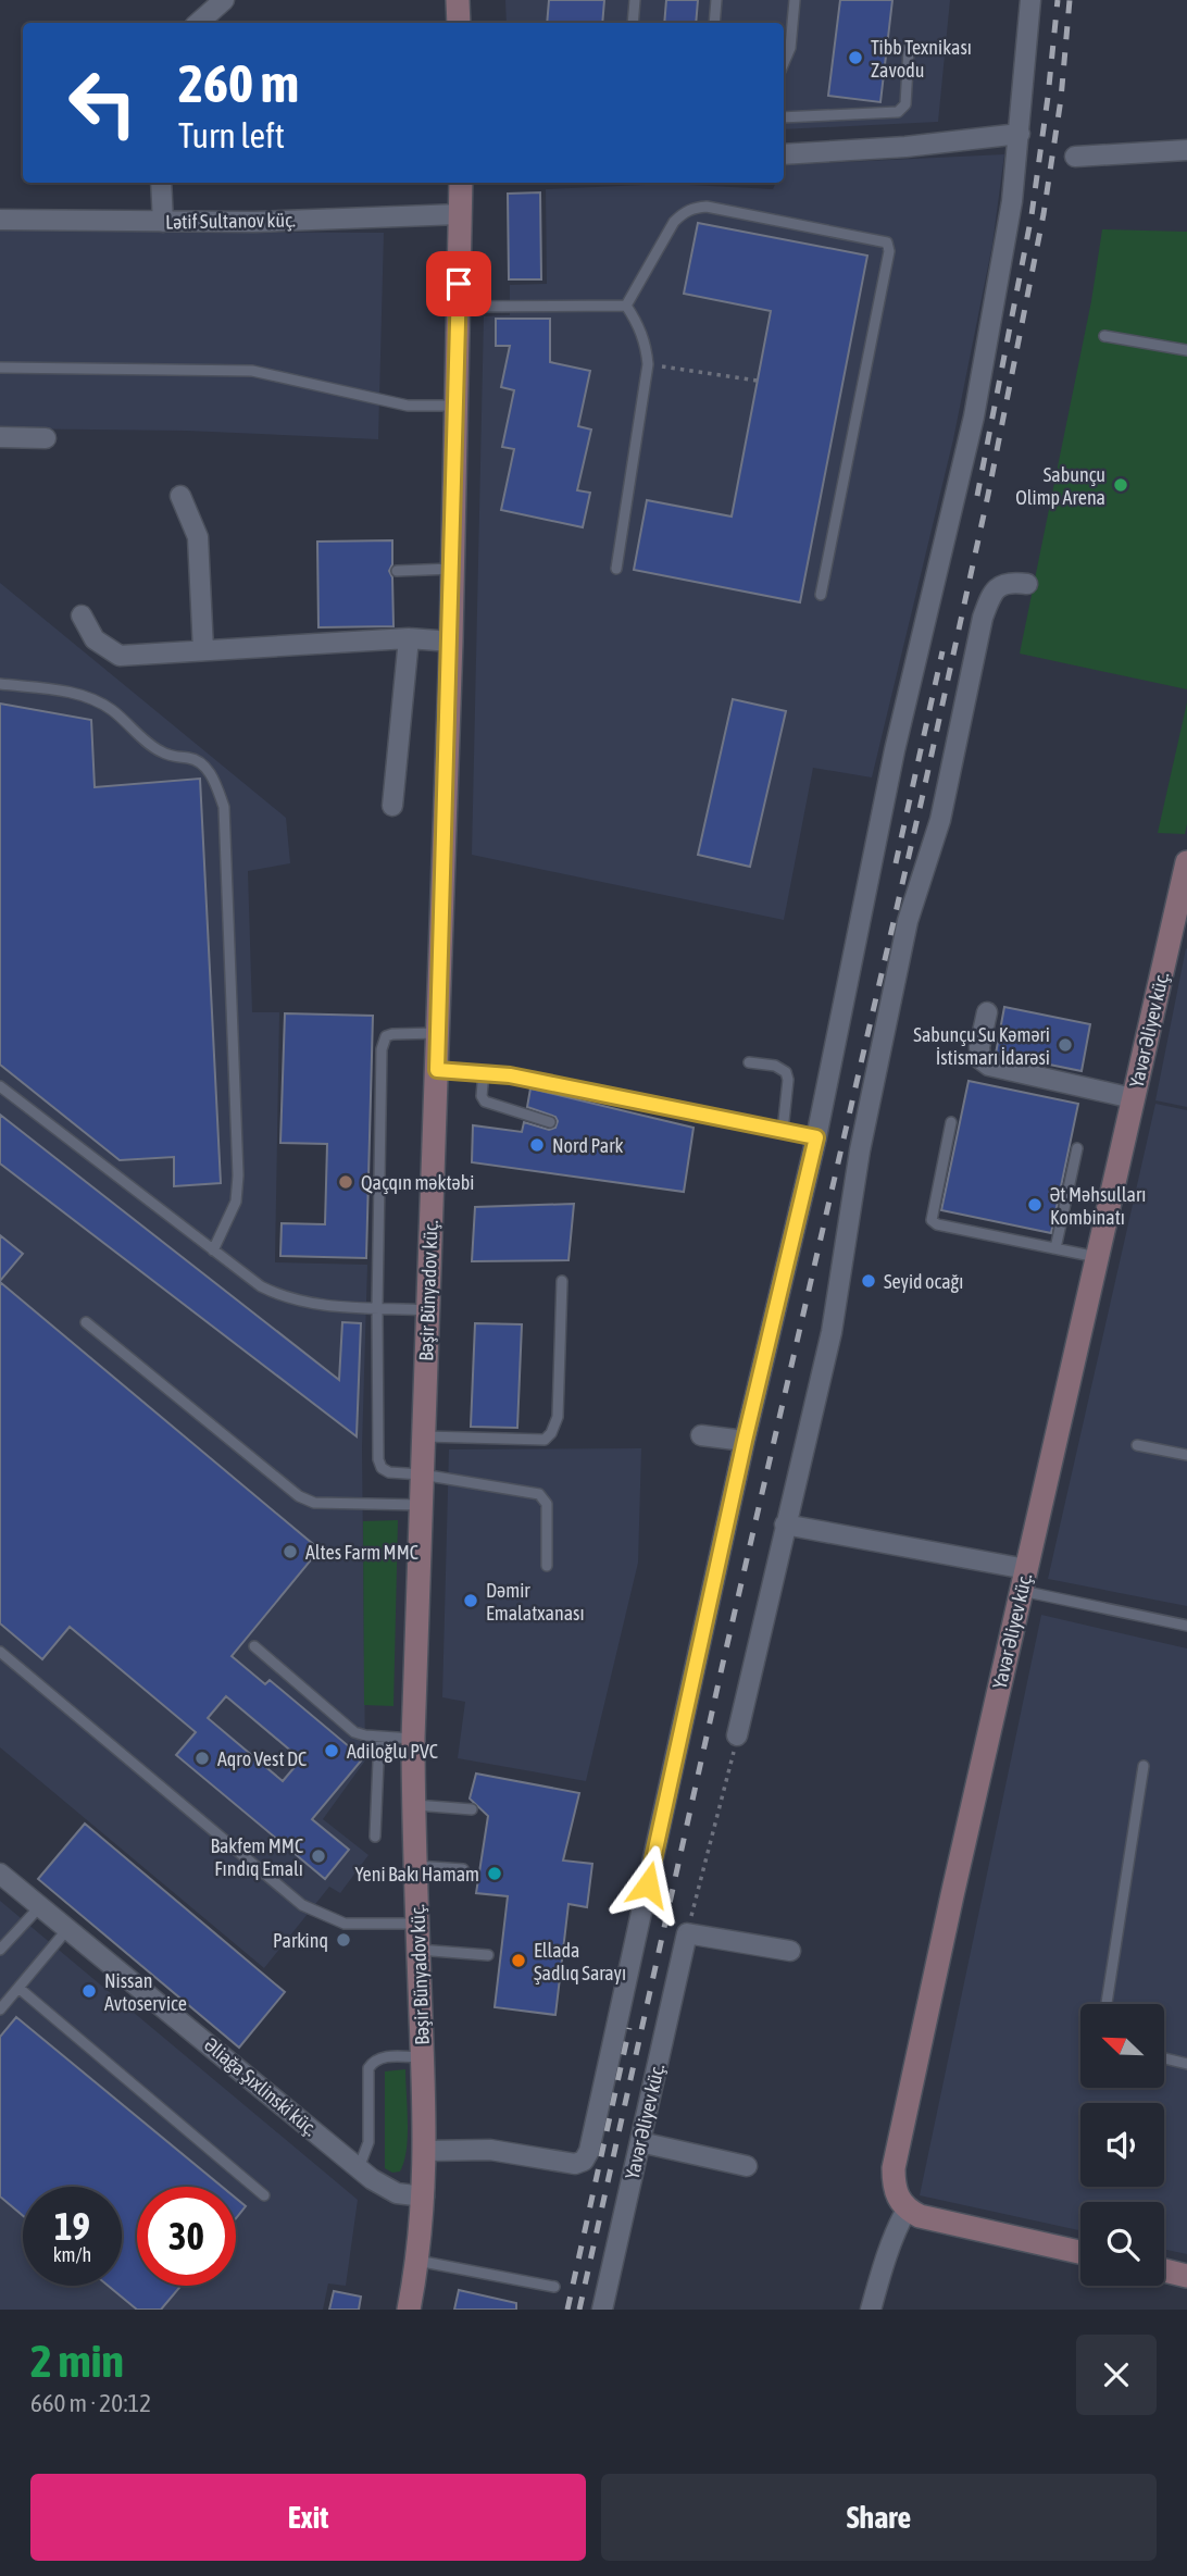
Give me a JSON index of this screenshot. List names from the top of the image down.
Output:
{
  "streets": {
    "street": [
      "Lətif Sultanov küç.",
      "Yavər Əliyev küç.",
      "Bəşir Bünyadov küç.",
      "Əliağa Şıxlinski küç."
    ]
  },
  "crossings": [
    ["Lətif Sultanov küç.", "Bəşir Bünyadov küç."],
    ["Bəşir Bünyadov küç.", "Əliağa Şıxlinski küç."]
  ],
  "places": [
    "Tibb Texnikası Zavodu",
    "Sabunçu Olimp Arena",
    "Sabunçu Su Kəməri İstismarı İdarəsi",
    "Nord Park",
    "Qaçqın məktəbi",
    "Ət Məhsulları Kombinatı",
    "Seyid ocağı",
    "Altes Farm MMC",
    "Dəmir Emalatxanası",
    "Adiloğlu PVC",
    "Aqro Vest DC",
    "Bakfem MMC Fındıq Emalı",
    "Yeni Bakı Hamam",
    "Parkinq",
    "Ellada Şadlıq Sarayı",
    "Nissan Avtoservice"
  ],
  "north": "top left",
  "page": {
    "turn": ["260 m", "Turn left"],
    "speed": "19 km/h",
    "limit": "30",
    "heading": ["2 min", "660 m · 20:12"],
    "buttons": ["Exit", "Share"]
  }
}
